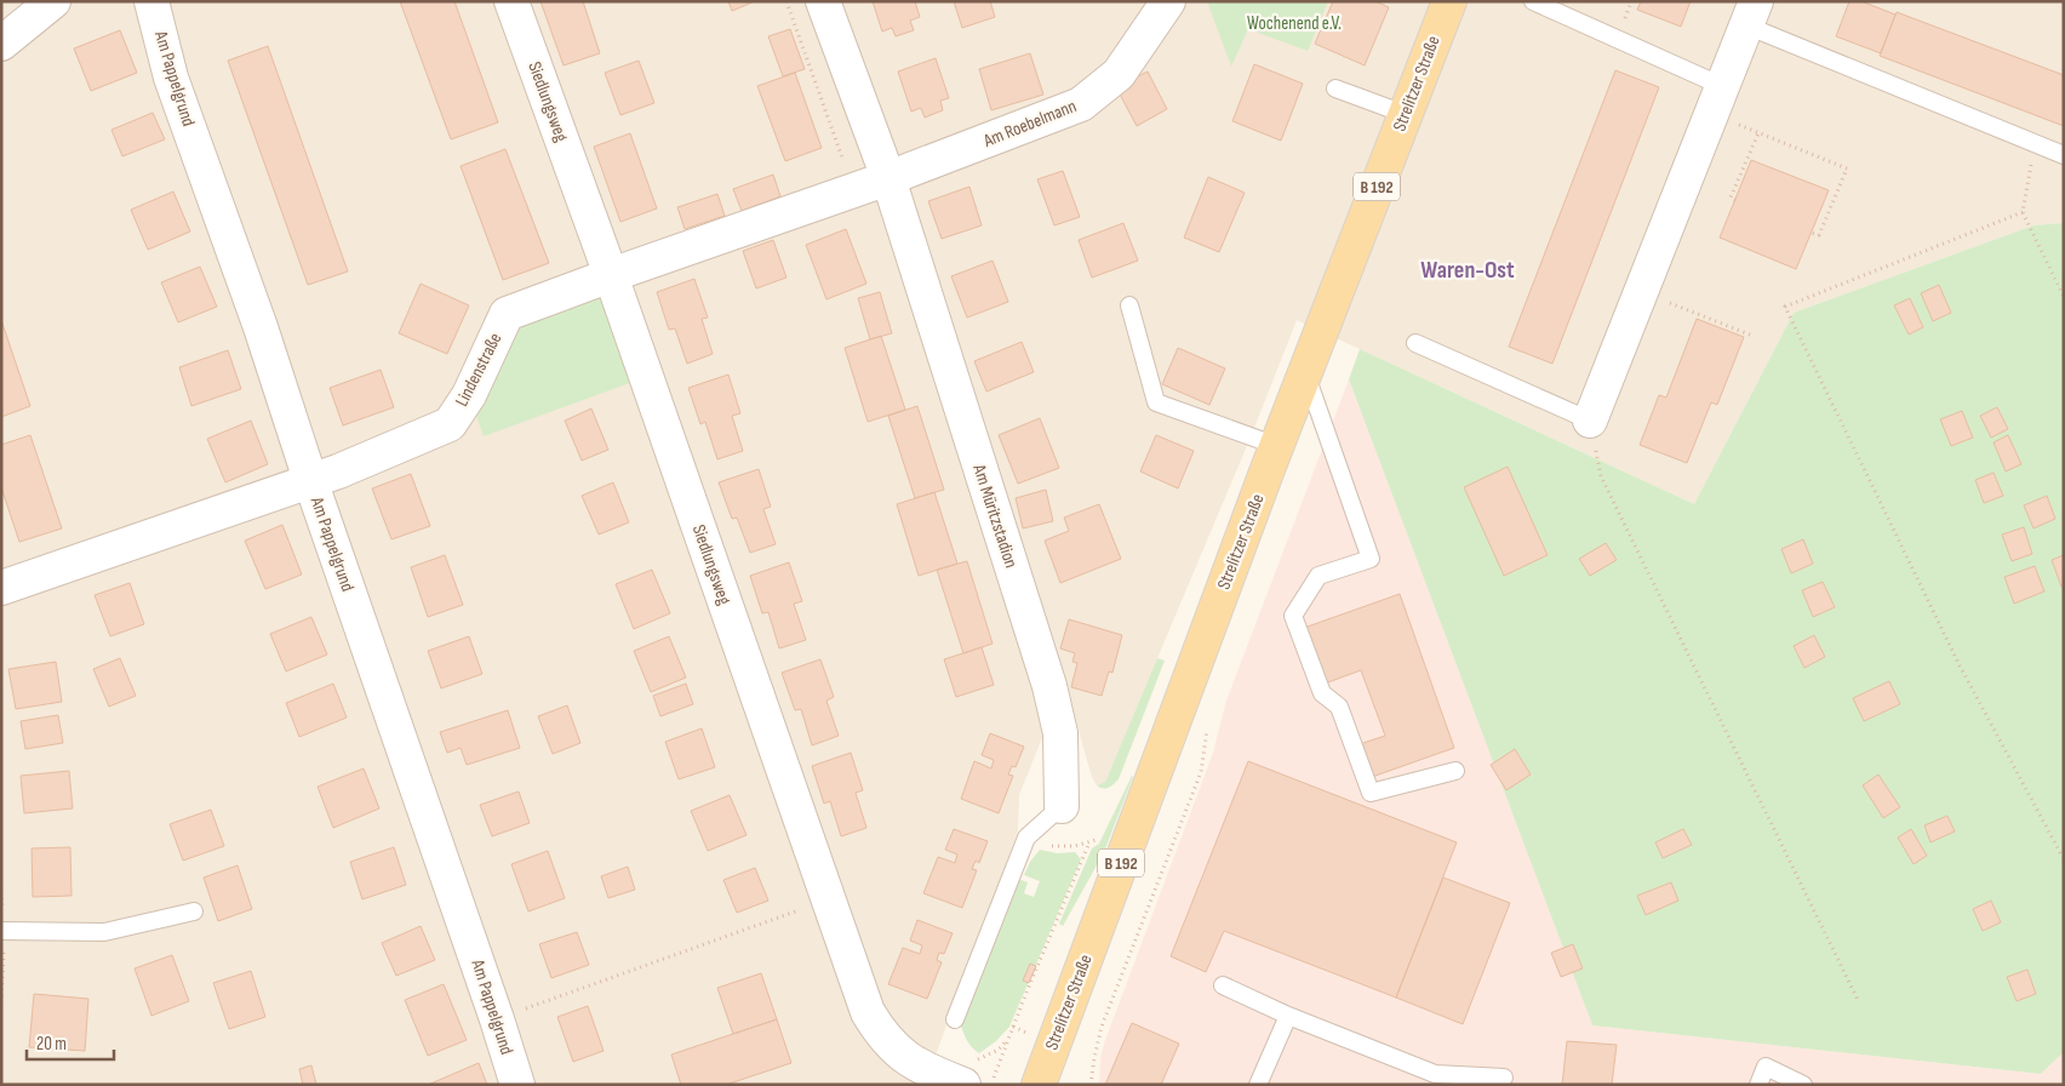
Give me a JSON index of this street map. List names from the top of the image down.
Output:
{
  "streets": {
    "main road": ["Strelitzer Straße", "B 192"],
    "street": [
      "Am Pappelgrund",
      "Siedlungsweg",
      "Am Roebelmann",
      "Lindenstraße",
      "Am Müritzstadion"
    ]
  },
  "crossings": [
    ["Am Pappelgrund", "Lindenstraße"],
    ["Siedlungsweg", "Lindenstraße"],
    ["Am Roebelmann", "Lindenstraße"],
    ["Am Roebelmann", "Am Müritzstadion"],
    ["Lindenstraße", "Am Müritzstadion"]
  ],
  "districts": ["Waren-Ost"],
  "parks": ["Wochenend e.V."],
  "scale_bar": "20 m"
}
